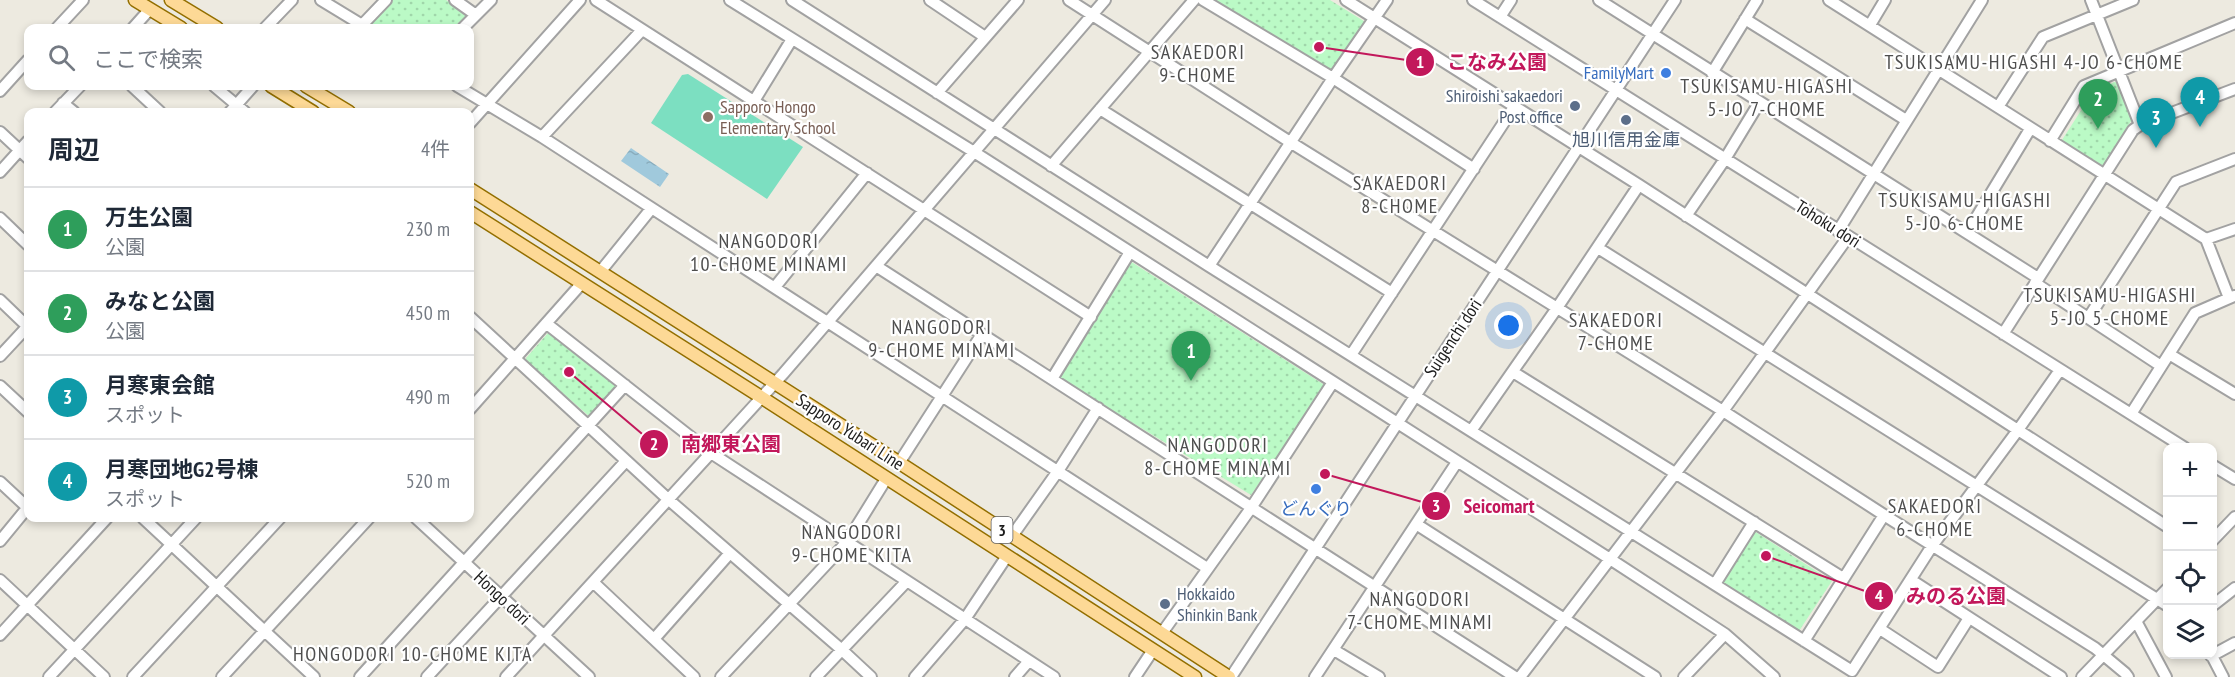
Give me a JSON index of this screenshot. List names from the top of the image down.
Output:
{
  "streets": {
    "main road": ["Sapporo Yubari Line", "3"],
    "street": ["Tohoku dori", "Suigenchi dori", "Hongo dori"]
  },
  "crossings": [
    ["Tohoku dori", "Suigenchi dori"],
    ["Suigenchi dori", "Sapporo Yubari Line"]
  ],
  "districts": [
    "SAKAEDORI 9-CHOME",
    "TSUKISAMU-HIGASHI 4-JO 6-CHOME",
    "TSUKISAMU-HIGASHI 5-JO 7-CHOME",
    "SAKAEDORI 8-CHOME",
    "TSUKISAMU-HIGASHI 5-JO 6-CHOME",
    "NANGODORI 10-CHOME MINAMI",
    "TSUKISAMU-HIGASHI 5-JO 5-CHOME",
    "SAKAEDORI 7-CHOME",
    "NANGODORI 9-CHOME MINAMI",
    "NANGODORI 8-CHOME MINAMI",
    "SAKAEDORI 6-CHOME",
    "NANGODORI 9-CHOME KITA",
    "NANGODORI 7-CHOME MINAMI",
    "HONGODORI 10-CHOME KITA"
  ],
  "places": [
    "こなみ公園",
    "FamilyMart",
    "Shiroishi sakaedori Post office",
    "Sapporo Hongo Elementary School",
    "旭川信用金庫",
    "南郷東公園",
    "Seicomart",
    "どんぐり",
    "みのる公園",
    "Hokkaido Shinkin Bank"
  ],
  "page": {
    "search": "ここで検索",
    "pins": [
      "4",
      "2",
      "3",
      "1"
    ],
    "heading": ["周辺", "4件"],
    "list": [
      {
        "mark": "1",
        "name": "万生公園",
        "note": "公園",
        "value": "230 m"
      },
      {
        "mark": "2",
        "name": "みなと公園",
        "note": "公園",
        "value": "450 m"
      },
      {
        "mark": "3",
        "name": "月寒東会館",
        "note": "スポット",
        "value": "490 m"
      },
      {
        "mark": "4",
        "name": "月寒団地G2号棟",
        "note": "スポット",
        "value": "520 m"
      }
    ],
    "map_buttons": ["+", "−"]
  }
}
